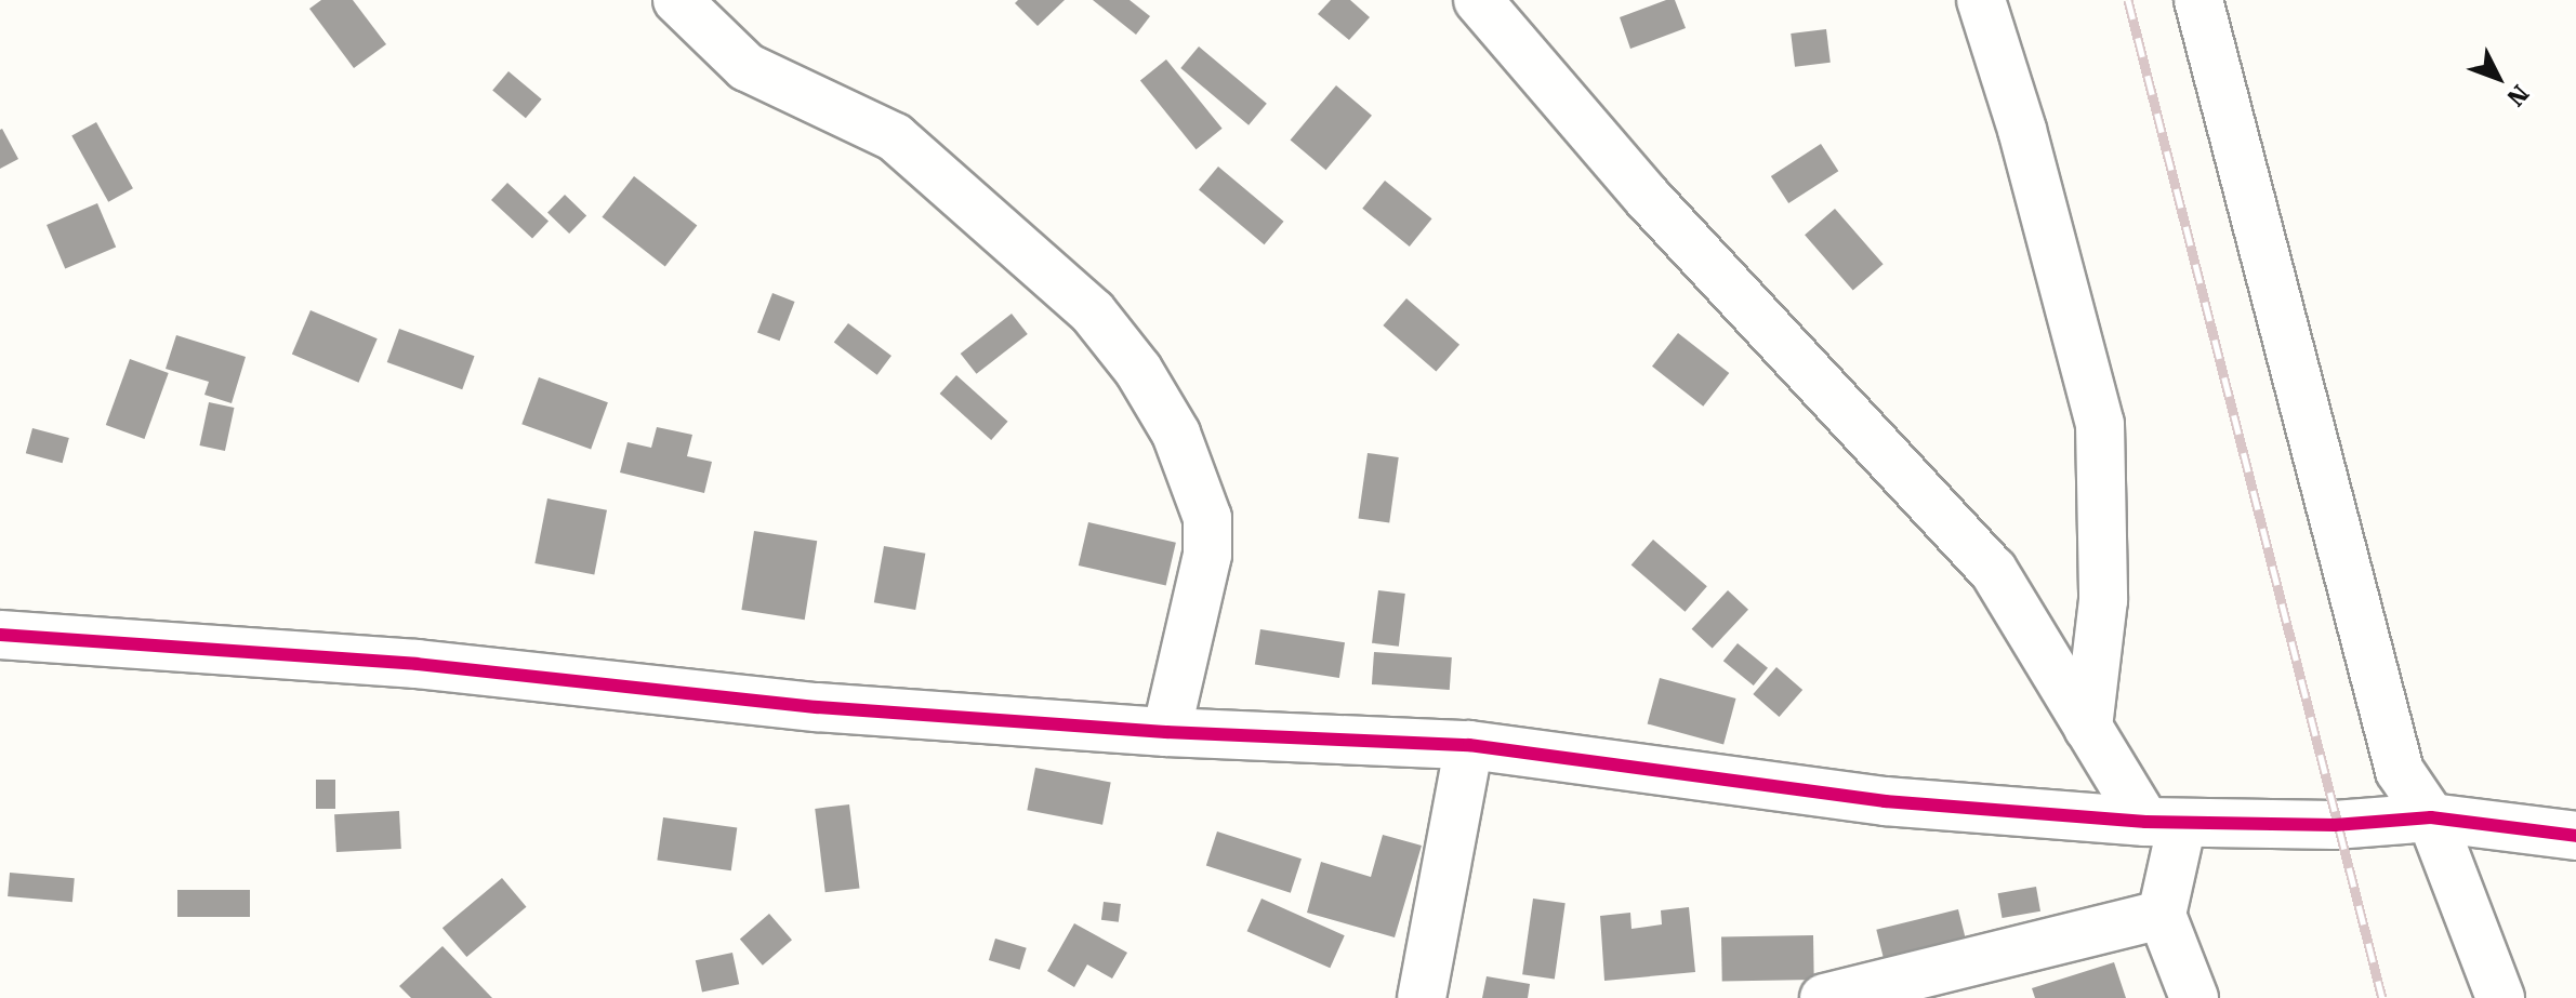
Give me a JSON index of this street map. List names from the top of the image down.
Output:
{
  "north": "bottom right"
}
